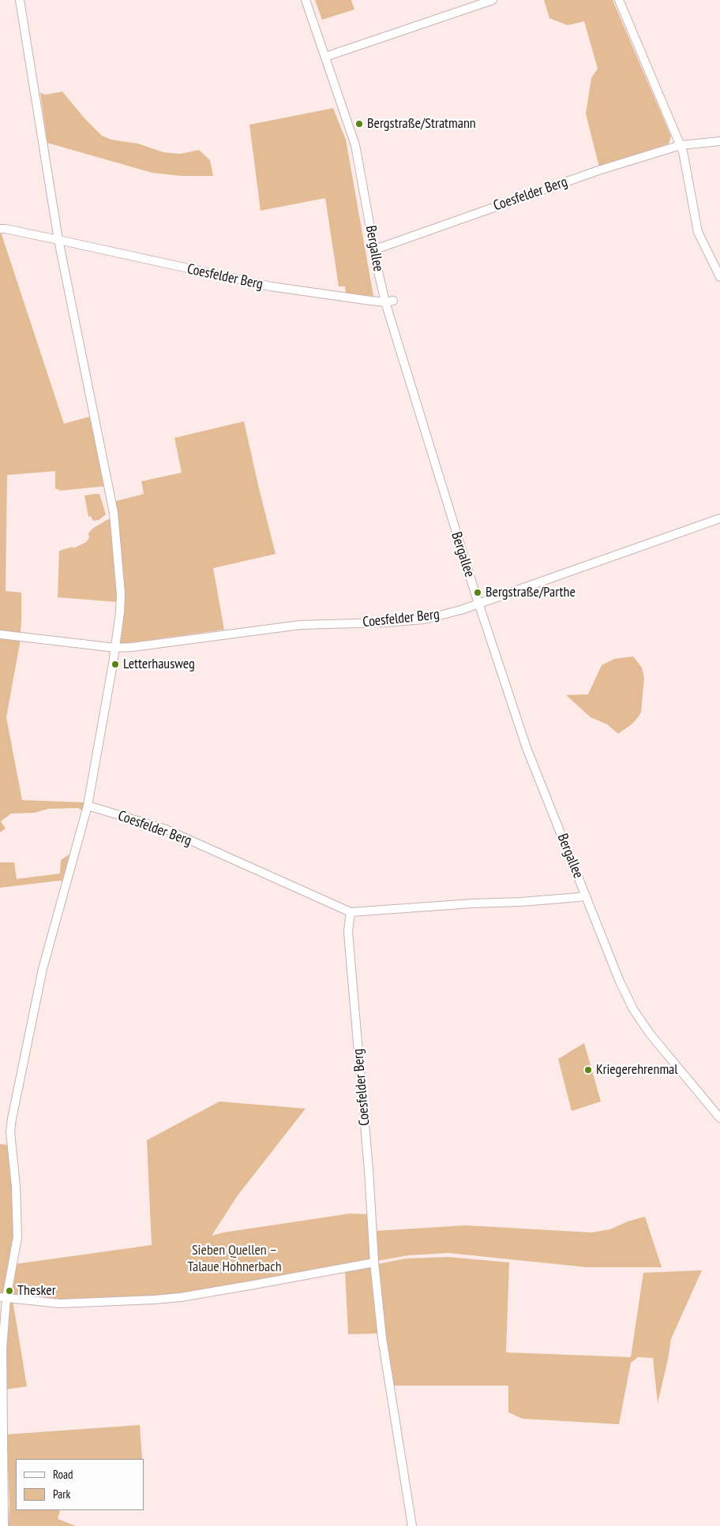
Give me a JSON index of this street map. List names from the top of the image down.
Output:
{
  "streets": {
    "street": ["Coesfelder Berg", "Bergallee"]
  },
  "crossings": [
    ["Coesfelder Berg", "Bergallee"]
  ],
  "parks": ["Sieben Quellen – Talaue Hohnerbach"],
  "places": [
    "Bergstraße/Stratmann",
    "Bergstraße/Parthe",
    "Letterhausweg",
    "Kriegerehrenmal",
    "Thesker"
  ],
  "legend": ["Road", "Park"]
}
